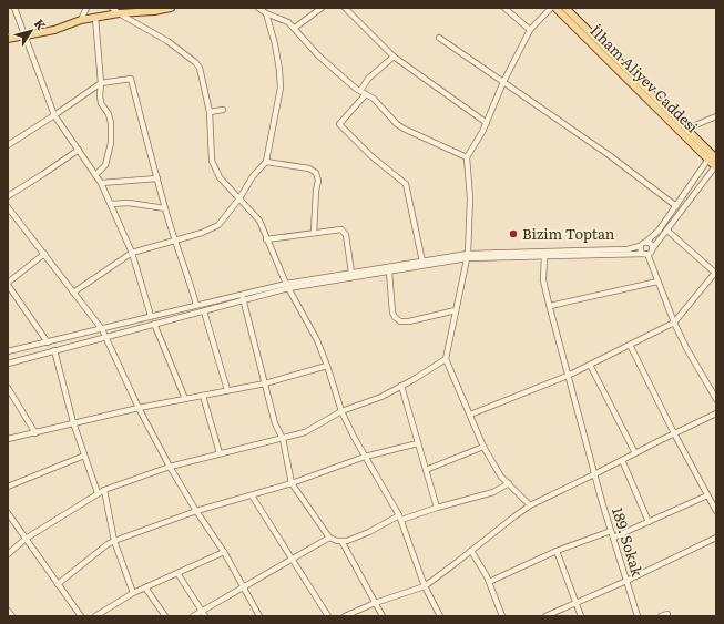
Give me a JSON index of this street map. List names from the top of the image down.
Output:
{
  "streets": {
    "main road": ["İlham Aliyev Caddesi"],
    "street": ["189. Sokak"]
  },
  "places": ["Bizim Toptan"],
  "north": "top right"
}
